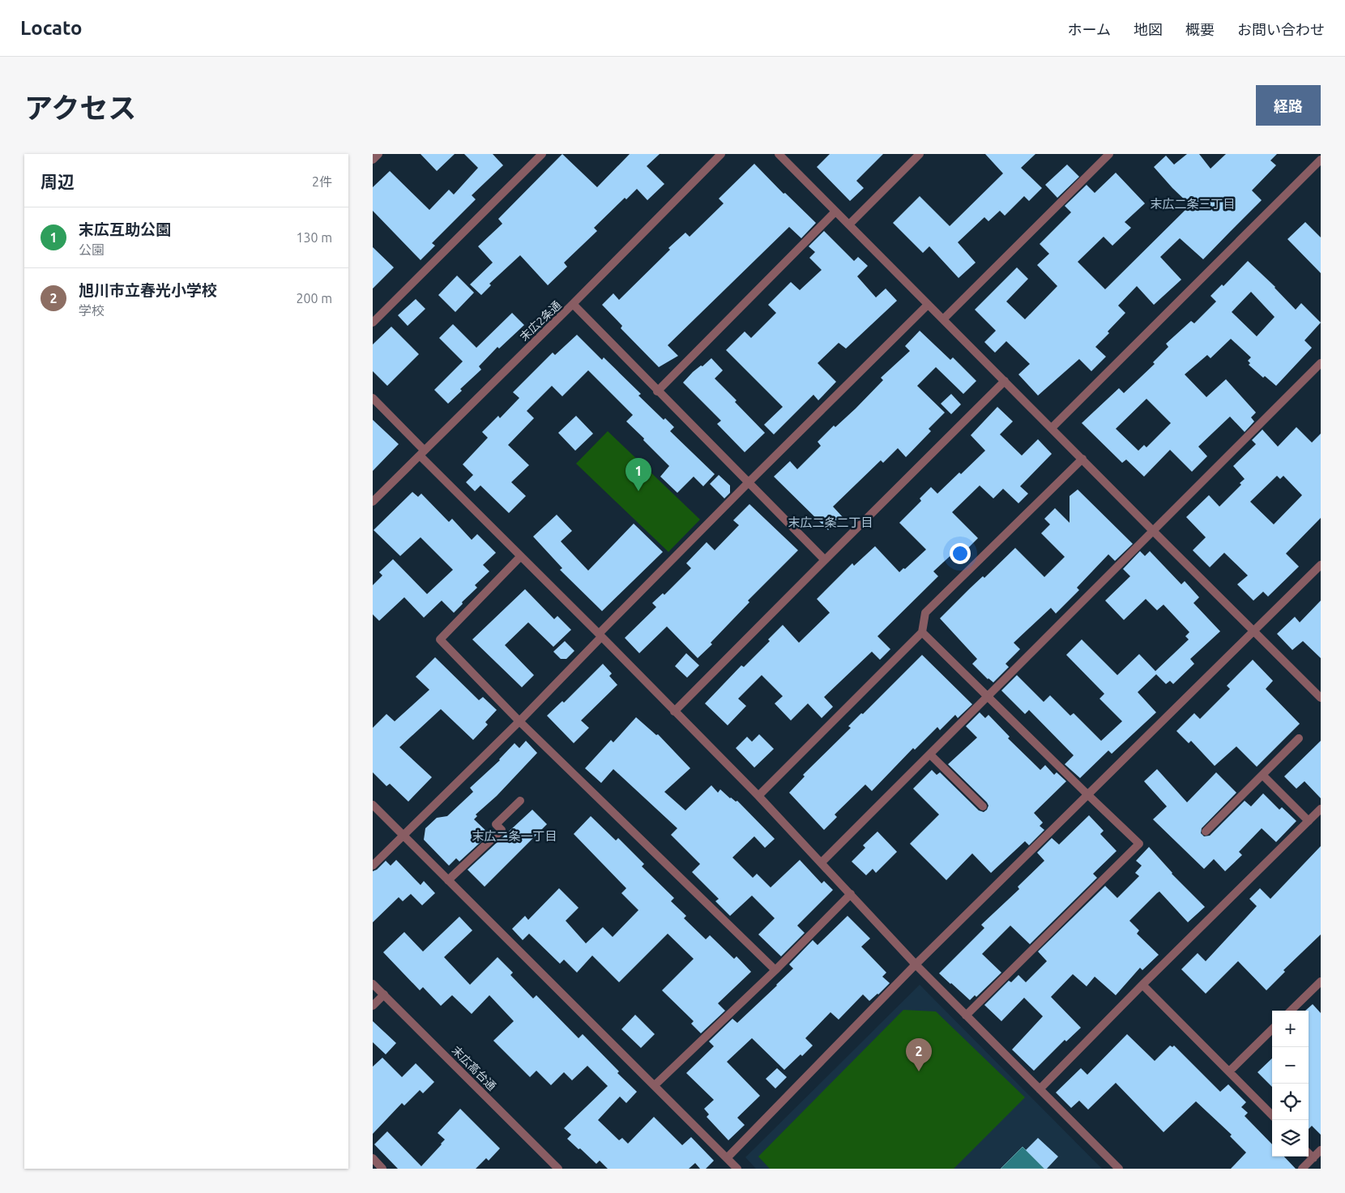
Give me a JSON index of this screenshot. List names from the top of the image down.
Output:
{
  "streets": {
    "street": ["末広2条通", "末広高台通"]
  },
  "districts": ["末広二条三丁目", "末広二条二丁目", "末広二条一丁目"],
  "page": {
    "header": "Locato",
    "nav": [
      "ホーム",
      "地図",
      "概要",
      "お問い合わせ"
    ],
    "title": "アクセス",
    "buttons": "経路",
    "heading": ["周辺", "2件"],
    "list": [
      {
        "mark": "1",
        "name": "末広互助公園",
        "note": "公園",
        "value": "130 m"
      },
      {
        "mark": "2",
        "name": "旭川市立春光小学校",
        "note": "学校",
        "value": "200 m"
      }
    ],
    "pins": ["1", "2"],
    "map_buttons": ["+", "−"]
  }
}
